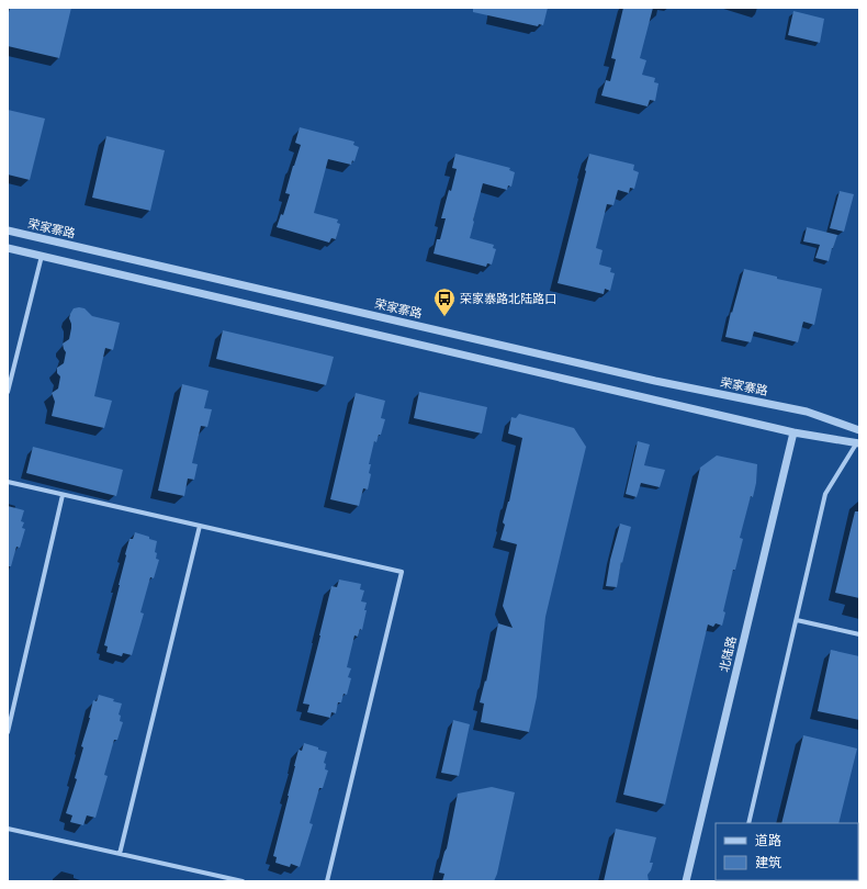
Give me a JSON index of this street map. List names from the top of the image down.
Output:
{
  "streets": {
    "street": ["荣家寨路", "北陆路"]
  },
  "places": {
    "bus stop": ["荣家寨路北陆路口"]
  },
  "legend": ["道路", "建筑"]
}
